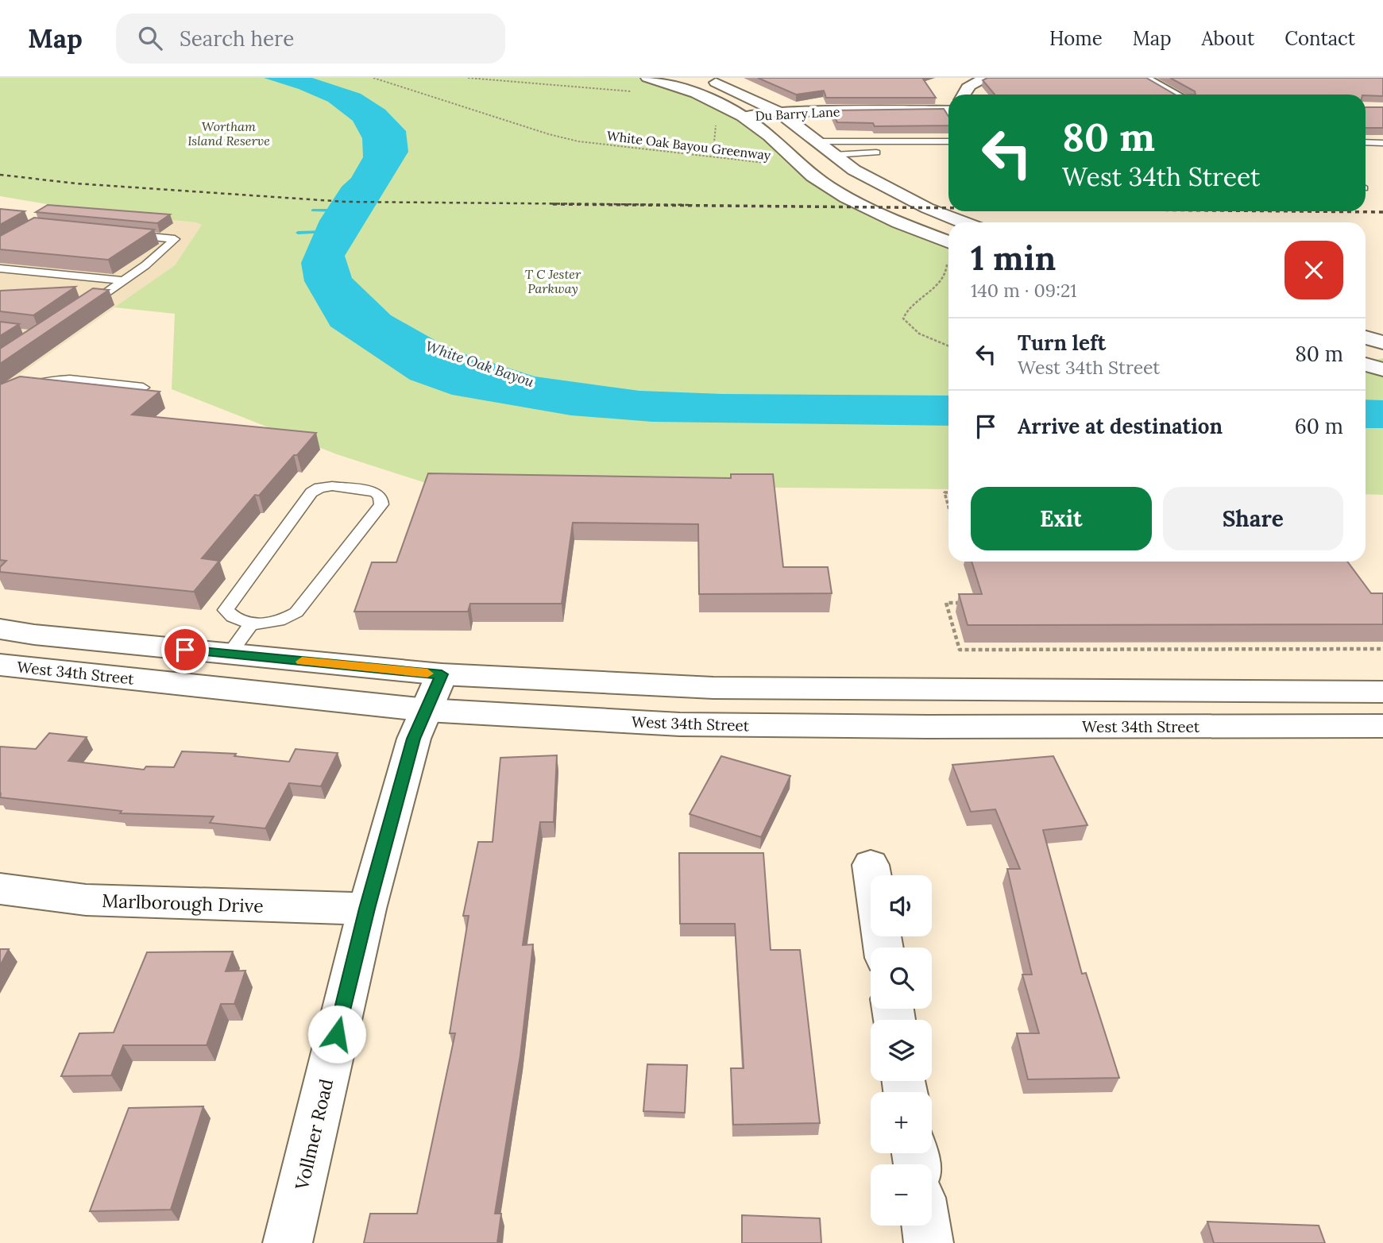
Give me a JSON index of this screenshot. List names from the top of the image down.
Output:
{
  "streets": {
    "main road": [
      "Du Barry Lane",
      "West 34th Street",
      "Marlborough Drive",
      "Vollmer Road"
    ],
    "path": ["White Oak Bayou Greenway"]
  },
  "crossings": [
    ["West 34th Street", "Vollmer Road"],
    ["Marlborough Drive", "Vollmer Road"]
  ],
  "water": ["White Oak Bayou"],
  "parks": ["Wortham Island Reserve", "T C Jester Parkway"],
  "page": {
    "header": "Map",
    "search": "Search here",
    "nav": [
      "Home",
      "Map",
      "About",
      "Contact"
    ],
    "turn": ["80 m", "West 34th Street"],
    "heading": ["1 min", "140 m · 09:21"],
    "list": [
      {
        "name": "Turn left",
        "note": "West 34th Street",
        "value": "80 m"
      },
      {
        "name": "Arrive at destination",
        "value": "60 m"
      }
    ],
    "buttons": ["Exit", "Share"],
    "map_buttons": ["+", "−"]
  }
}
